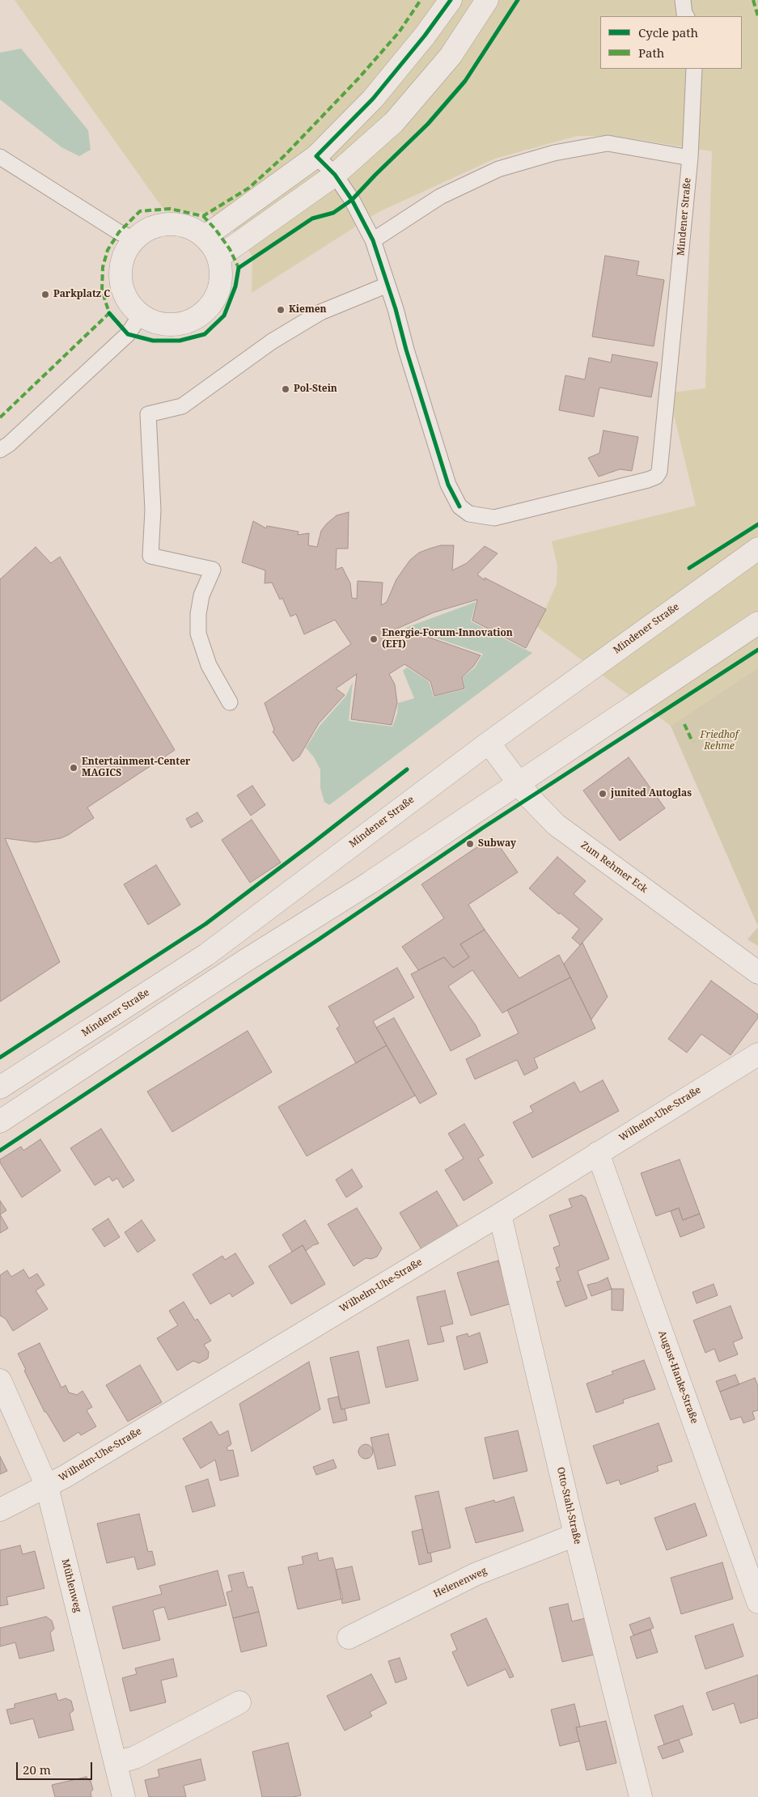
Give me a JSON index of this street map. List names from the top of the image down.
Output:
{
  "streets": {
    "street": [
      "Mindener Straße",
      "Zum Rehmer Eck",
      "Wilhelm-Uhe-Straße",
      "August-Hanke-Straße",
      "Otto-Stahl-Straße",
      "Helenenweg",
      "Mühlenweg"
    ]
  },
  "crossings": [
    ["Mindener Straße", "Zum Rehmer Eck"],
    ["Wilhelm-Uhe-Straße", "August-Hanke-Straße"],
    ["Wilhelm-Uhe-Straße", "Otto-Stahl-Straße"],
    ["Wilhelm-Uhe-Straße", "Mühlenweg"],
    ["Otto-Stahl-Straße", "Helenenweg"]
  ],
  "parks": ["Friedhof Rehme"],
  "places": [
    "Parkplatz C",
    "Kiemen",
    "Pol-Stein",
    "Energie-Forum-Innovation (EFI)",
    "Entertainment-Center MAGICS",
    "junited Autoglas",
    "Subway"
  ],
  "legend": ["Cycle path", "Path"],
  "scale_bar": "20 m"
}
